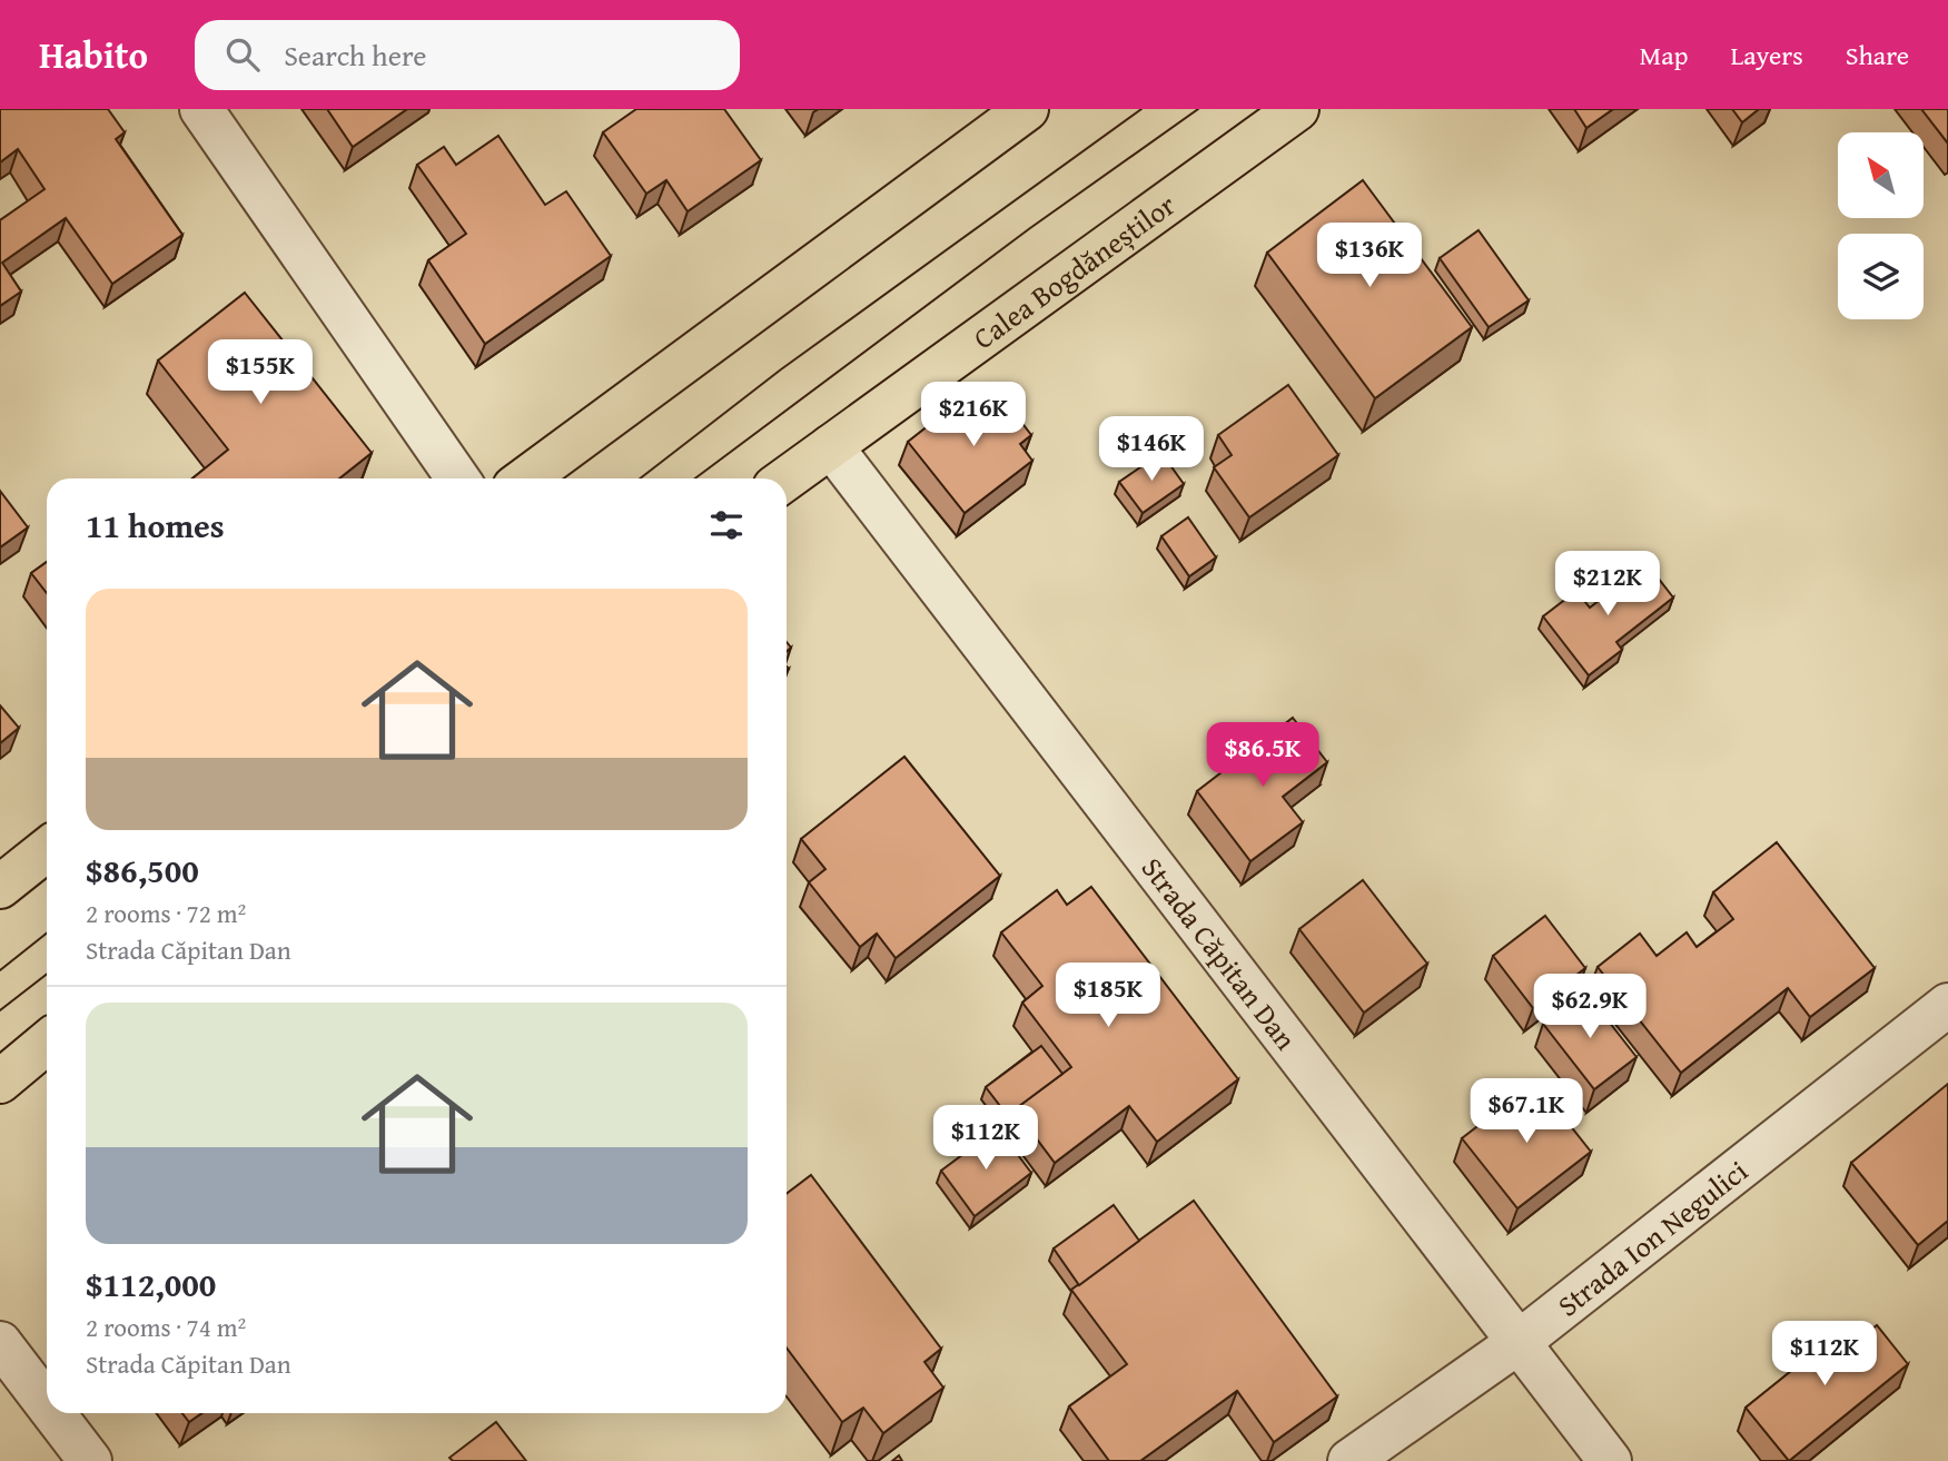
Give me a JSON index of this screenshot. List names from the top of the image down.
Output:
{
  "streets": {
    "main road": ["Calea Bogdăneștilor"],
    "street": ["Strada Căpitan Dan", "Strada Ion Negulici"]
  },
  "crossings": [
    ["Calea Bogdăneștilor", "Strada Căpitan Dan"],
    ["Strada Căpitan Dan", "Strada Ion Negulici"]
  ],
  "north": "top left",
  "page": {
    "header": "Habito",
    "search": "Search here",
    "nav": ["Map", "Layers", "Share"],
    "price": [
      "$136K",
      "$155K",
      "$216K",
      "$146K",
      "$212K",
      "$86.5K",
      "$185K",
      "$62.9K",
      "$67.1K",
      "$112K",
      "$112K"
    ],
    "heading": "11 homes",
    "list": [
      {
        "name": "$86,500",
        "note": "2 rooms · 72 m² · Strada Căpitan Dan"
      },
      {
        "name": "$112,000",
        "note": "2 rooms · 74 m² · Strada Căpitan Dan"
      }
    ]
  }
}
